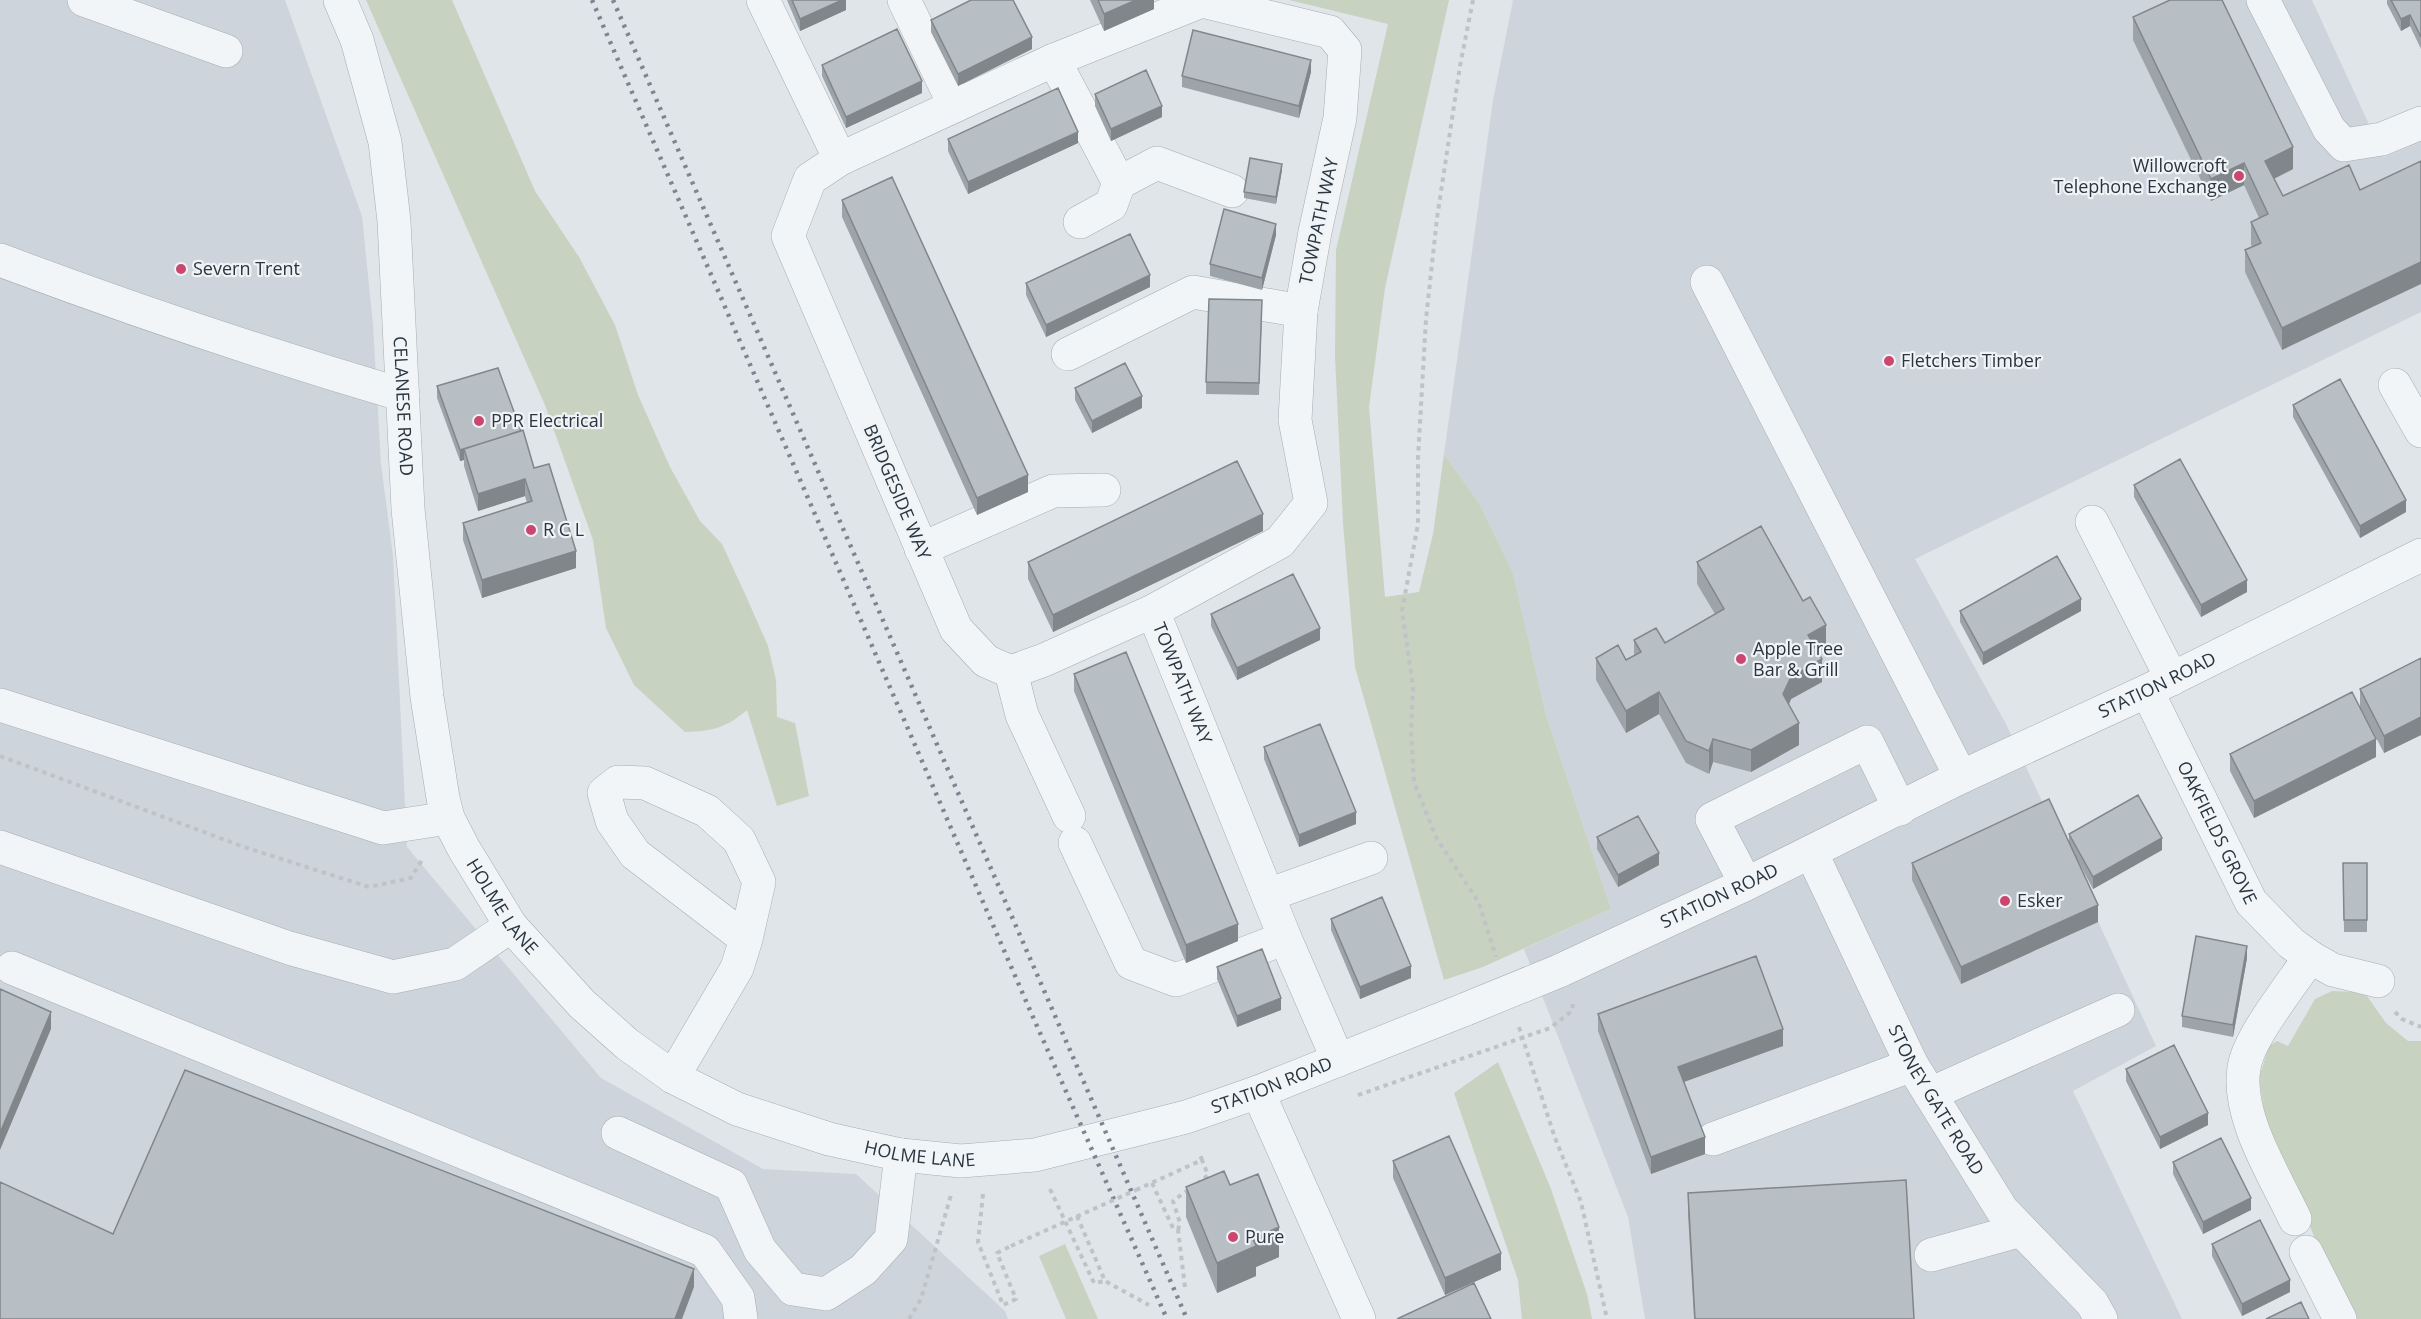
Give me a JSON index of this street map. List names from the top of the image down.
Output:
{
  "streets": {
    "street": [
      "TOWPATH WAY",
      "CELANESE ROAD",
      "BRIDGESIDE WAY",
      "STATION ROAD",
      "OAKFIELDS GROVE",
      "HOLME LANE",
      "STONEY GATE ROAD"
    ]
  },
  "crossings": [
    ["TOWPATH WAY", "BRIDGESIDE WAY"],
    ["TOWPATH WAY", "STATION ROAD"],
    ["CELANESE ROAD", "HOLME LANE"],
    ["STATION ROAD", "OAKFIELDS GROVE"],
    ["STATION ROAD", "HOLME LANE"],
    ["STATION ROAD", "STONEY GATE ROAD"]
  ],
  "places": [
    "Willowcroft Telephone Exchange",
    "Severn Trent",
    "Fletchers Timber",
    "PPR Electrical",
    "R C L",
    "Apple Tree Bar & Grill",
    "Esker",
    "Pure"
  ]
}
